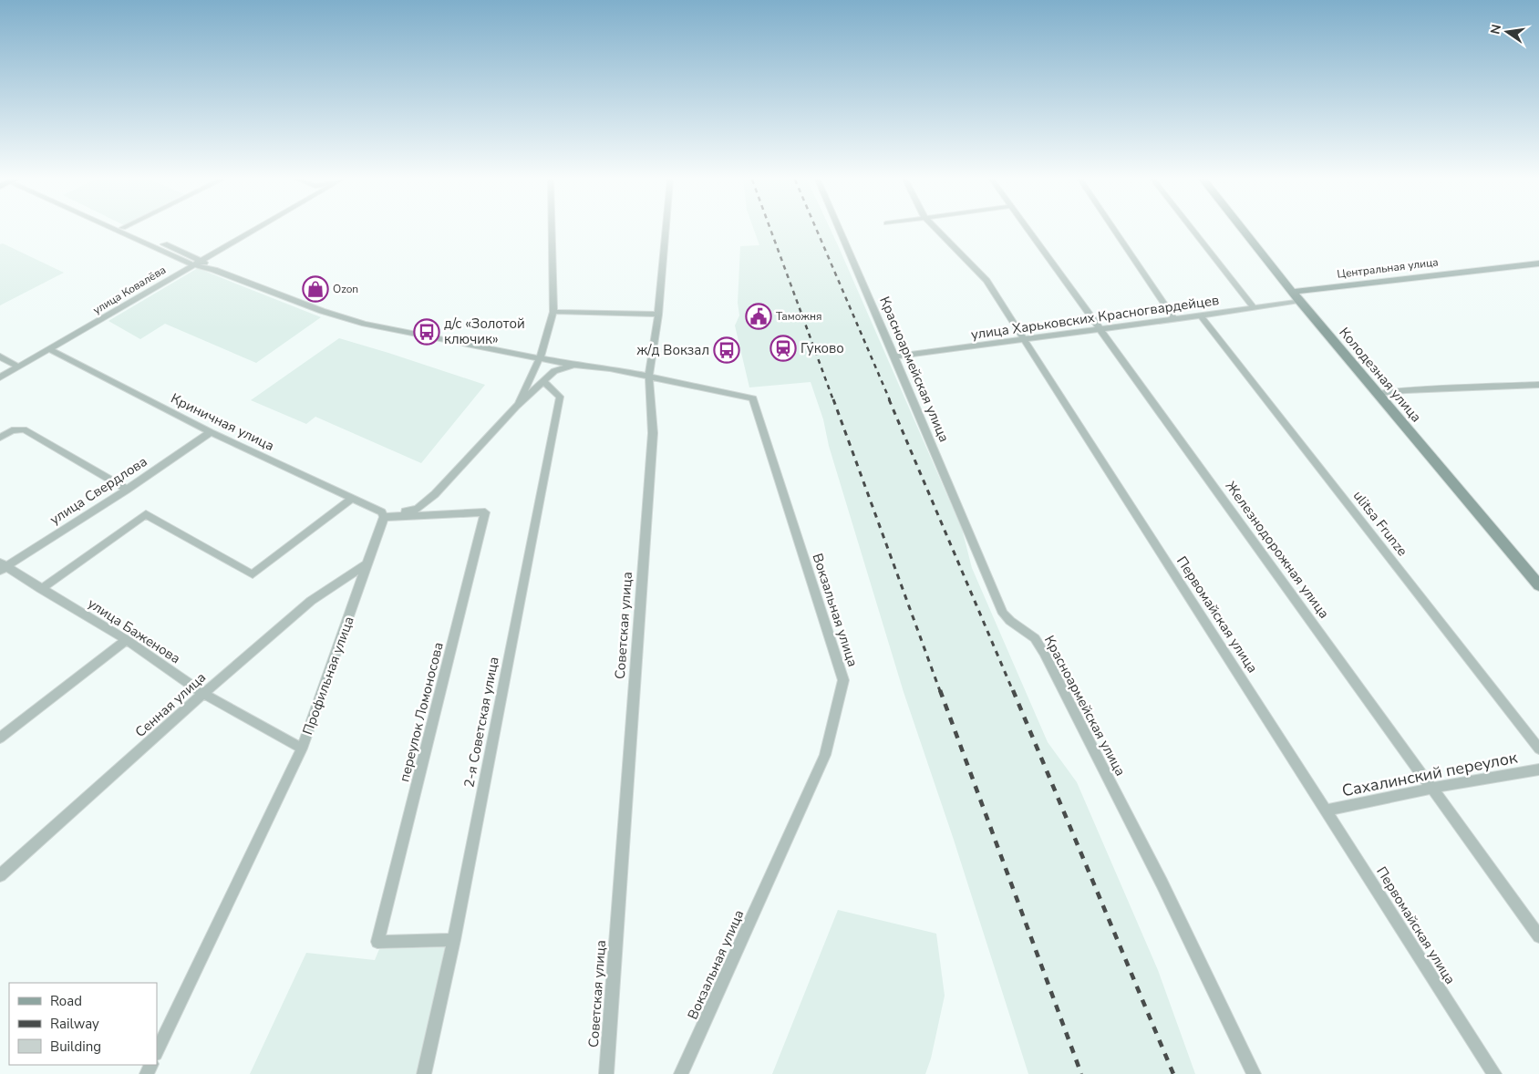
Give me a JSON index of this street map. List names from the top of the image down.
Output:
{
  "streets": {
    "main road": ["Колодезная улица"],
    "street": [
      "Центральная улица",
      "улица Ковалёва",
      "улица Харьковских Красногвардейцев",
      "Красноармейская улица",
      "Криничная улица",
      "улица Свердлова",
      "ulitsa Frunze",
      "Железнодорожная улица",
      "Вокзальная улица",
      "Первомайская улица",
      "Советская улица",
      "улица Баженова",
      "Профильная улица",
      "Сенная улица",
      "переулок Ломоносова",
      "2-я Советская улица",
      "Сахалинский переулок"
    ]
  },
  "crossings": [
    ["Центральная улица", "улица Харьковских Красногвардейцев"],
    ["Центральная улица", "Колодезная улица"],
    ["улица Ковалёва", "Криничная улица"],
    ["улица Харьковских Красногвардейцев", "Красноармейская улица"],
    ["улица Харьковских Красногвардейцев", "Колодезная улица"],
    ["улица Харьковских Красногвардейцев", "ulitsa Frunze"],
    ["улица Харьковских Красногвардейцев", "Железнодорожная улица"],
    ["улица Харьковских Красногвардейцев", "Первомайская улица"],
    ["Криничная улица", "улица Свердлова"],
    ["Криничная улица", "Профильная улица"],
    ["Криничная улица", "переулок Ломоносова"],
    ["улица Свердлова", "улица Баженова"],
    ["Железнодорожная улица", "Сахалинский переулок"],
    ["Вокзальная улица", "Советская улица"],
    ["Первомайская улица", "Сахалинский переулок"],
    ["улица Баженова", "Профильная улица"],
    ["улица Баженова", "Сенная улица"],
    ["Профильная улица", "Сенная улица"],
    ["Профильная улица", "переулок Ломоносова"],
    ["переулок Ломоносова", "2-я Советская улица"]
  ],
  "places": {
    "shop": ["Ozon"],
    "public building": ["Таможня"],
    "bus stop": ["д/с «Золотой ключик»", "ж/д Вокзал"],
    "station": ["Гуково"]
  },
  "legend": ["Road", "Railway", "Building"],
  "north": "left"
}
